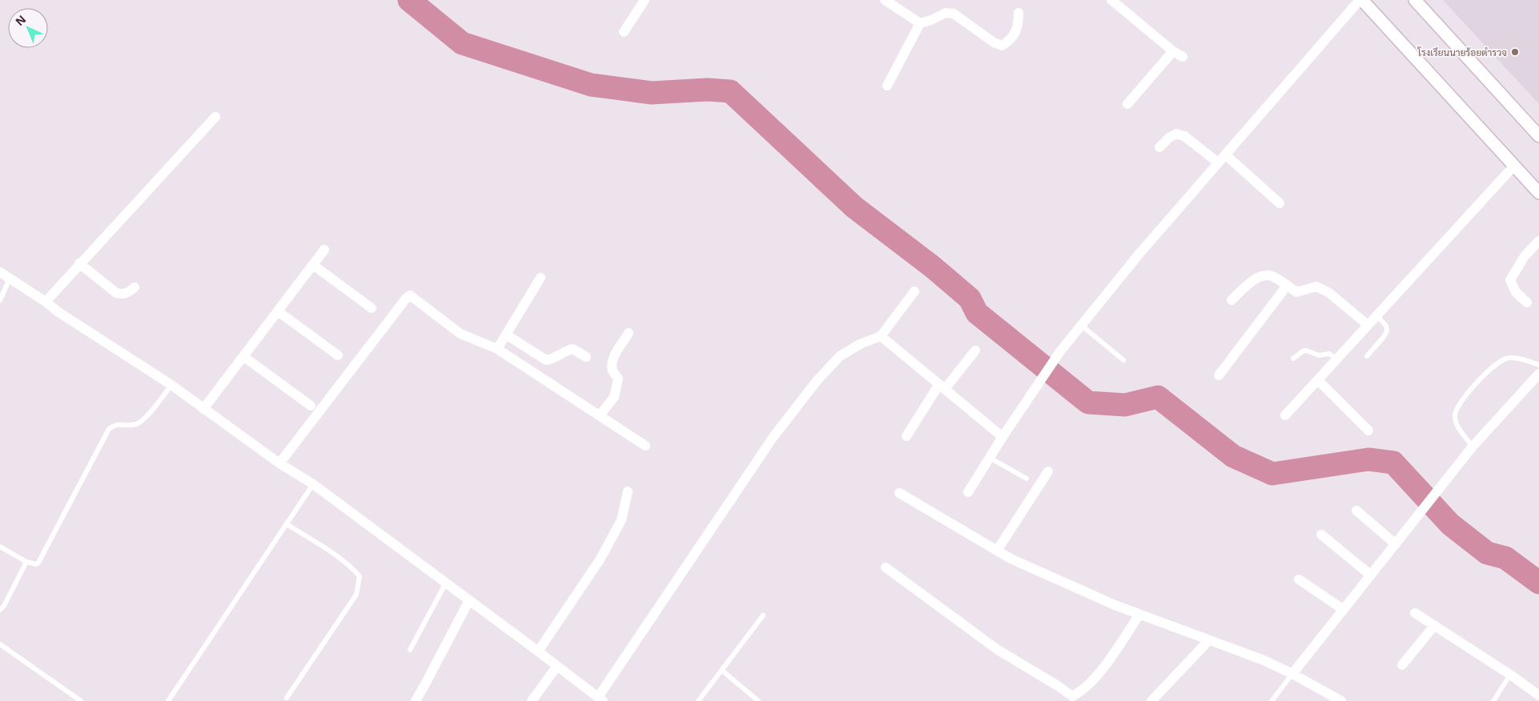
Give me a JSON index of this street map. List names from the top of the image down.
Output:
{
  "places": ["โรงเรียนนายร้อยตำรวจ"],
  "north": "top left"
}
